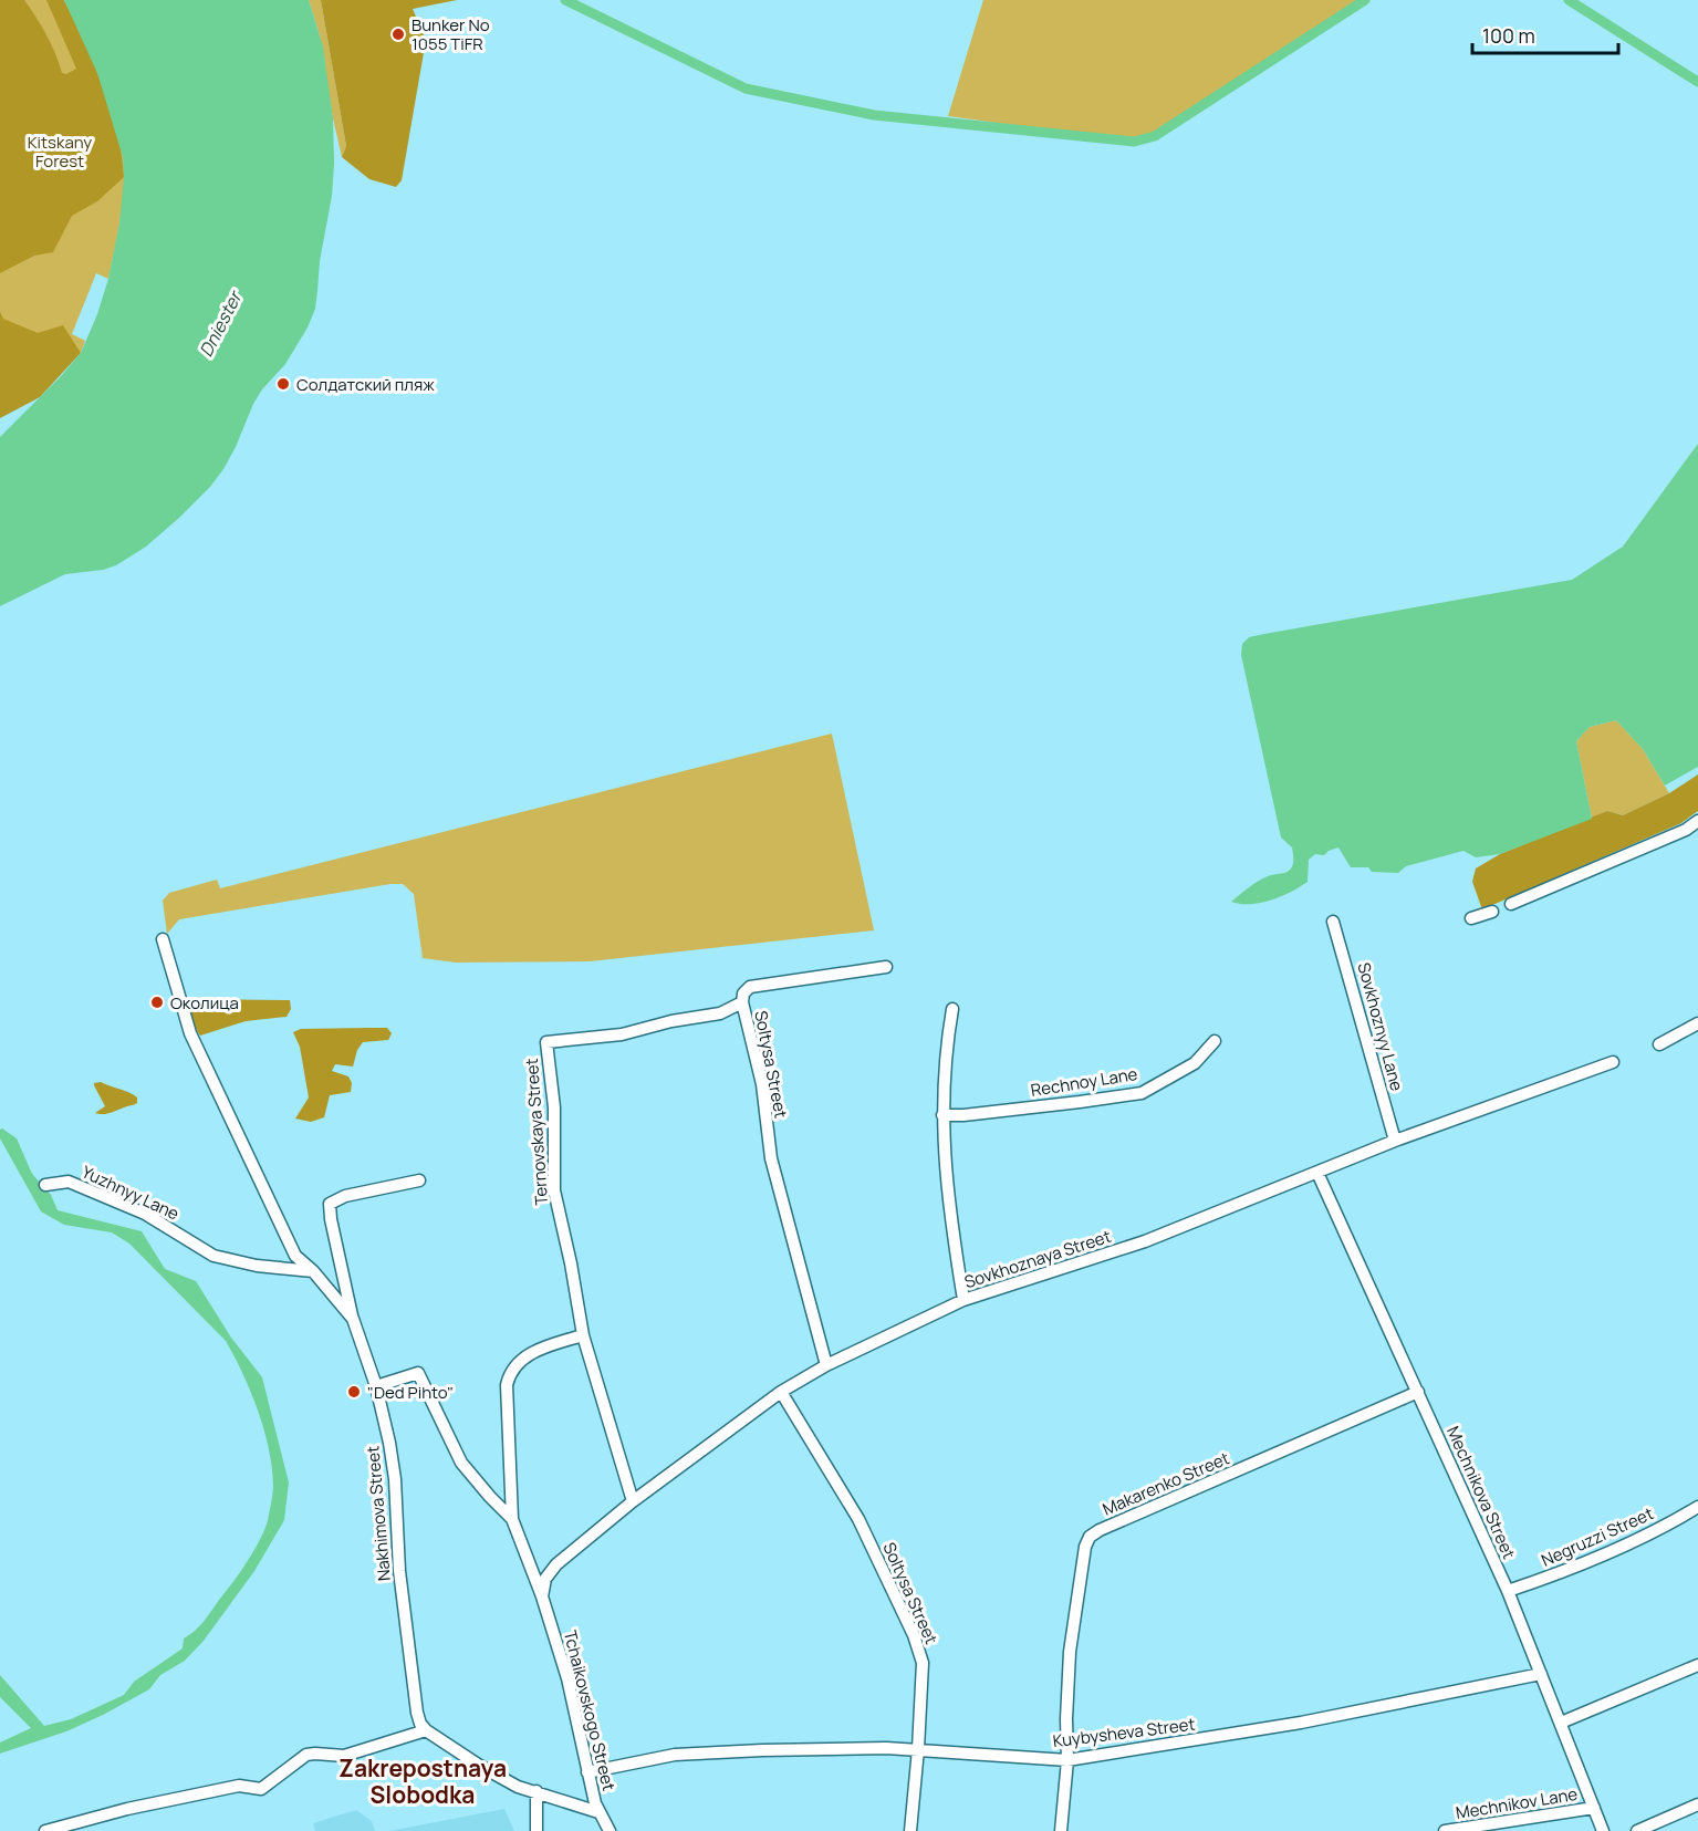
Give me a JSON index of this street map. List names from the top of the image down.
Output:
{
  "streets": {
    "street": [
      "Sovkhoznyy Lane",
      "Soltysa Street",
      "Rechnoy Lane",
      "Ternovskaya Street",
      "Yuzhnyy Lane",
      "Sovkhoznaya Street",
      "Makarenko Street",
      "Mechnikova Street",
      "Nakhimova Street",
      "Negruzzi Street",
      "Tchaikovskogo Street",
      "Kuybysheva Street",
      "Mechnikov Lane"
    ]
  },
  "crossings": [
    ["Sovkhoznyy Lane", "Sovkhoznaya Street"],
    ["Soltysa Street", "Ternovskaya Street"],
    ["Soltysa Street", "Sovkhoznaya Street"],
    ["Soltysa Street", "Kuybysheva Street"],
    ["Ternovskaya Street", "Sovkhoznaya Street"],
    ["Yuzhnyy Lane", "Nakhimova Street"],
    ["Sovkhoznaya Street", "Mechnikova Street"],
    ["Sovkhoznaya Street", "Tchaikovskogo Street"],
    ["Makarenko Street", "Mechnikova Street"],
    ["Makarenko Street", "Kuybysheva Street"],
    ["Mechnikova Street", "Negruzzi Street"],
    ["Mechnikova Street", "Kuybysheva Street"],
    ["Mechnikova Street", "Mechnikov Lane"],
    ["Tchaikovskogo Street", "Kuybysheva Street"]
  ],
  "districts": ["Zakrepostnaya Slobodka"],
  "water": ["Dniester"],
  "parks": ["Kitskany Forest"],
  "places": [
    "Bunker No 1055 TiFR",
    "Солдатский пляж",
    "Околица",
    "\"Ded Pihto\""
  ],
  "scale_bar": "100 m"
}
